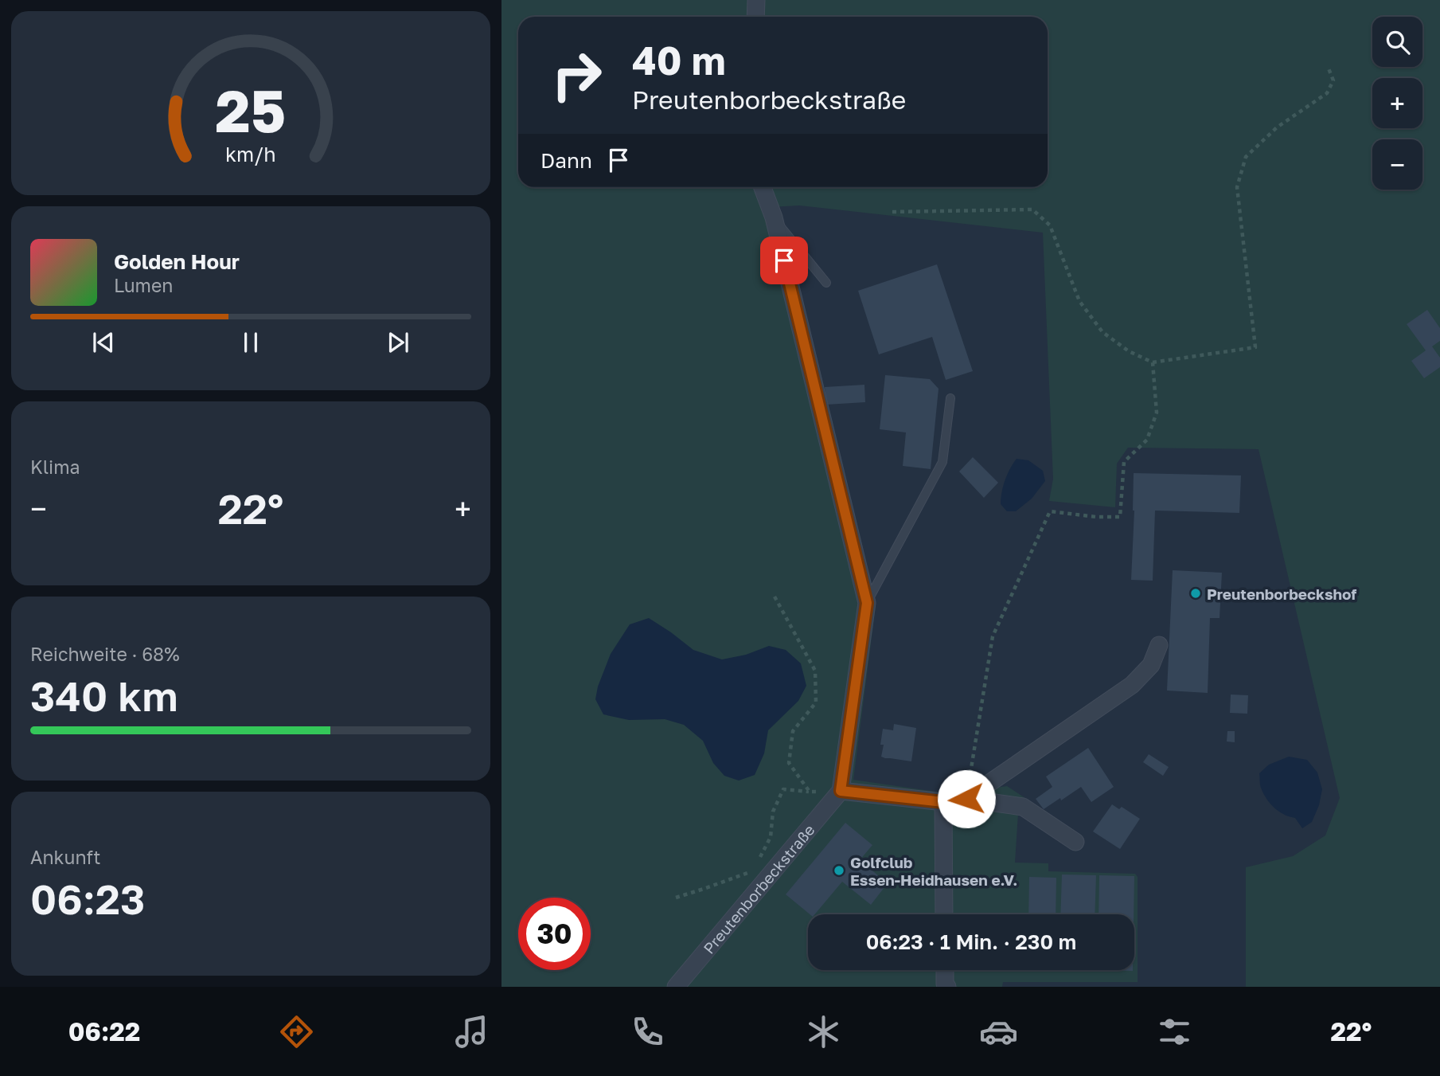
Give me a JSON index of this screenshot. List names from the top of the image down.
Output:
{
  "streets": {
    "street": ["Preutenborbeckstraße"]
  },
  "places": ["Preutenborbeckshof", "Golfclub Essen-Heidhausen e.V."],
  "page": {
    "map_buttons": ["+", "−"],
    "turn": ["40 m", "Preutenborbeckstraße"],
    "then": "Dann",
    "song": ["Golden Hour", "Lumen"],
    "tile": [
      "Klima",
      ["Reichweite · 68%", "340 km"],
      ["Ankunft", "06:23"]
    ],
    "heat": ["−", "22°", "+"],
    "limit": "30",
    "trip": "06:23 · 1 Min. · 230 m",
    "tabs": ["06:22", "22°"],
    "gauge": ["25", "km/h"]
  }
}
